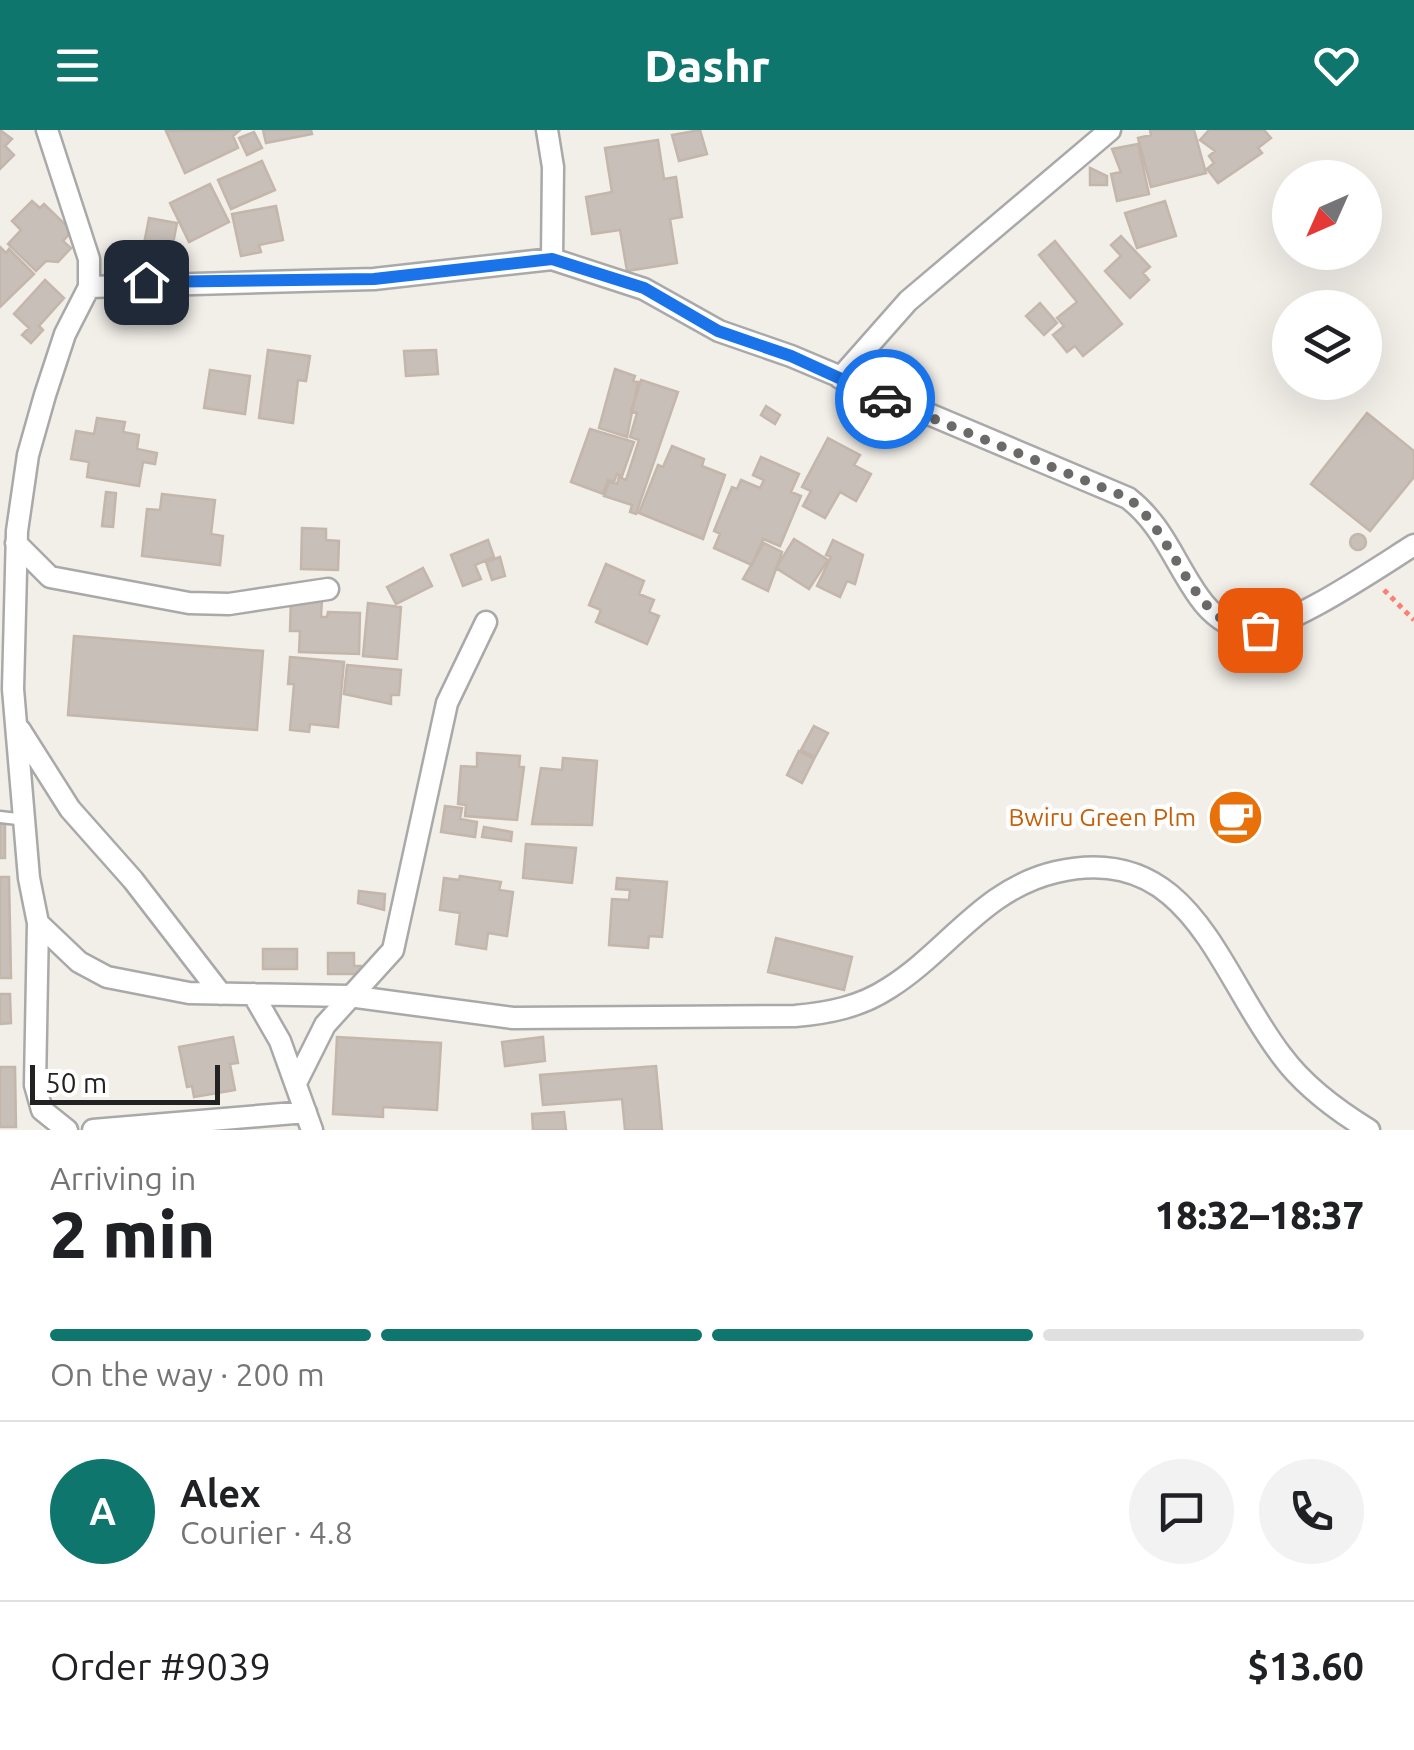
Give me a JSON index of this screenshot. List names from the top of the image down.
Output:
{
  "places": {
    "cafe": ["Bwiru Green Plm"]
  },
  "scale_bar": "50 m",
  "north": "bottom left",
  "page": {
    "header": "Dashr",
    "scale": "50 m",
    "heading": ["2 min", "Arriving in", "18:32–18:37"],
    "panel": [
      "Alex",
      "Courier · 4.8",
      "Order #9039",
      "$13.60"
    ],
    "bar": "On the way · 200 m",
    "round": "A"
  }
}
